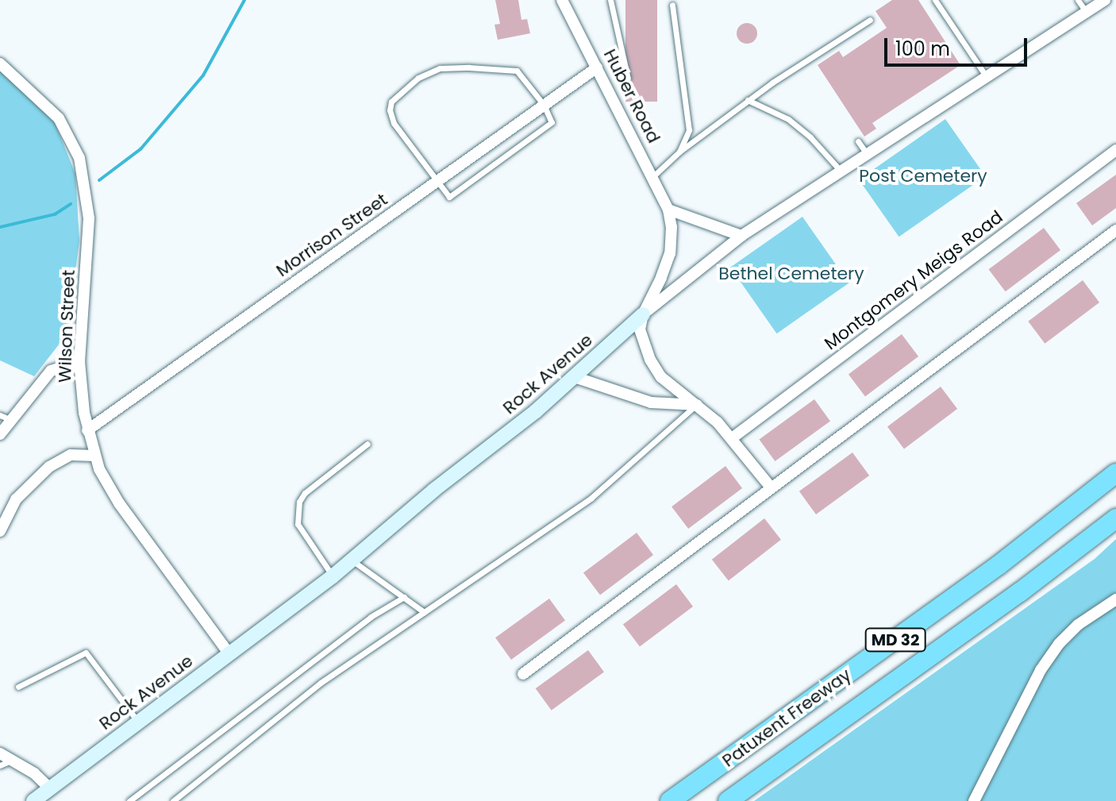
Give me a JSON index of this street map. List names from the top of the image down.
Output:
{
  "streets": {
    "highway": ["MD 32", "Patuxent Freeway"],
    "street": [
      "Huber Road",
      "Morrison Street",
      "Montgomery Meigs Road",
      "Wilson Street",
      "Rock Avenue"
    ]
  },
  "crossings": [
    ["Huber Road", "Morrison Street"],
    ["Huber Road", "Rock Avenue"],
    ["Morrison Street", "Wilson Street"],
    ["Wilson Street", "Rock Avenue"]
  ],
  "parks": ["Post Cemetery", "Bethel Cemetery"],
  "scale_bar": "100 m"
}
